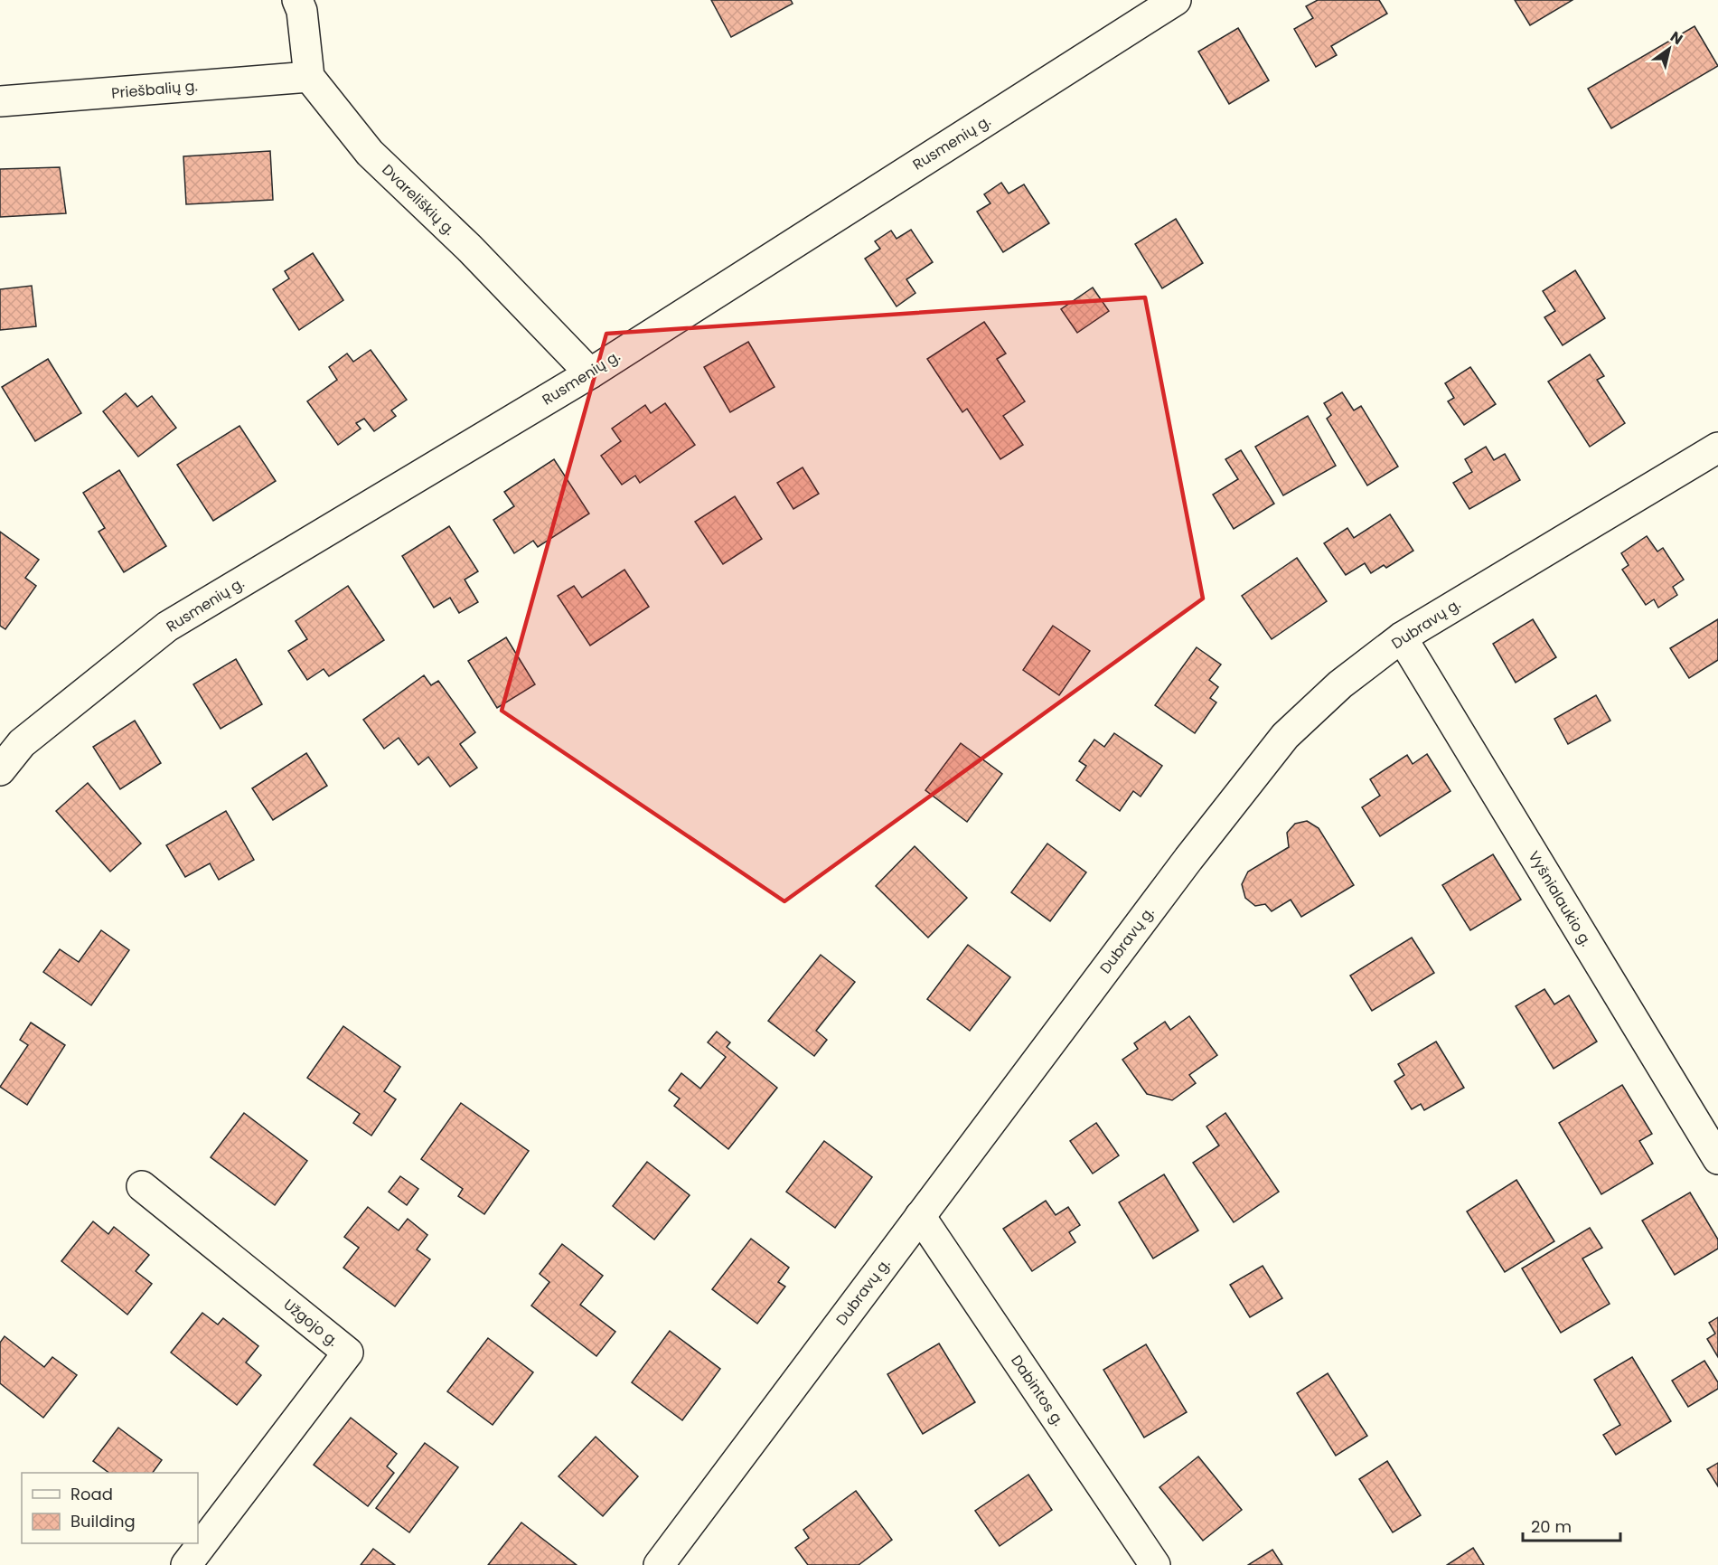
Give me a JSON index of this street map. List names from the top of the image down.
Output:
{
  "streets": {
    "street": [
      "Priešbalių g.",
      "Rusmenių g.",
      "Dvareliškių g.",
      "Dubravų g.",
      "Vyšnialaukio g.",
      "Užgojo g.",
      "Dabintos g."
    ]
  },
  "crossings": [
    ["Priešbalių g.", "Dvareliškių g."],
    ["Rusmenių g.", "Dvareliškių g."],
    ["Dubravų g.", "Vyšnialaukio g."],
    ["Dubravų g.", "Dabintos g."]
  ],
  "legend": ["Road", "Building"],
  "scale_bar": "20 m",
  "north": "top right"
}
